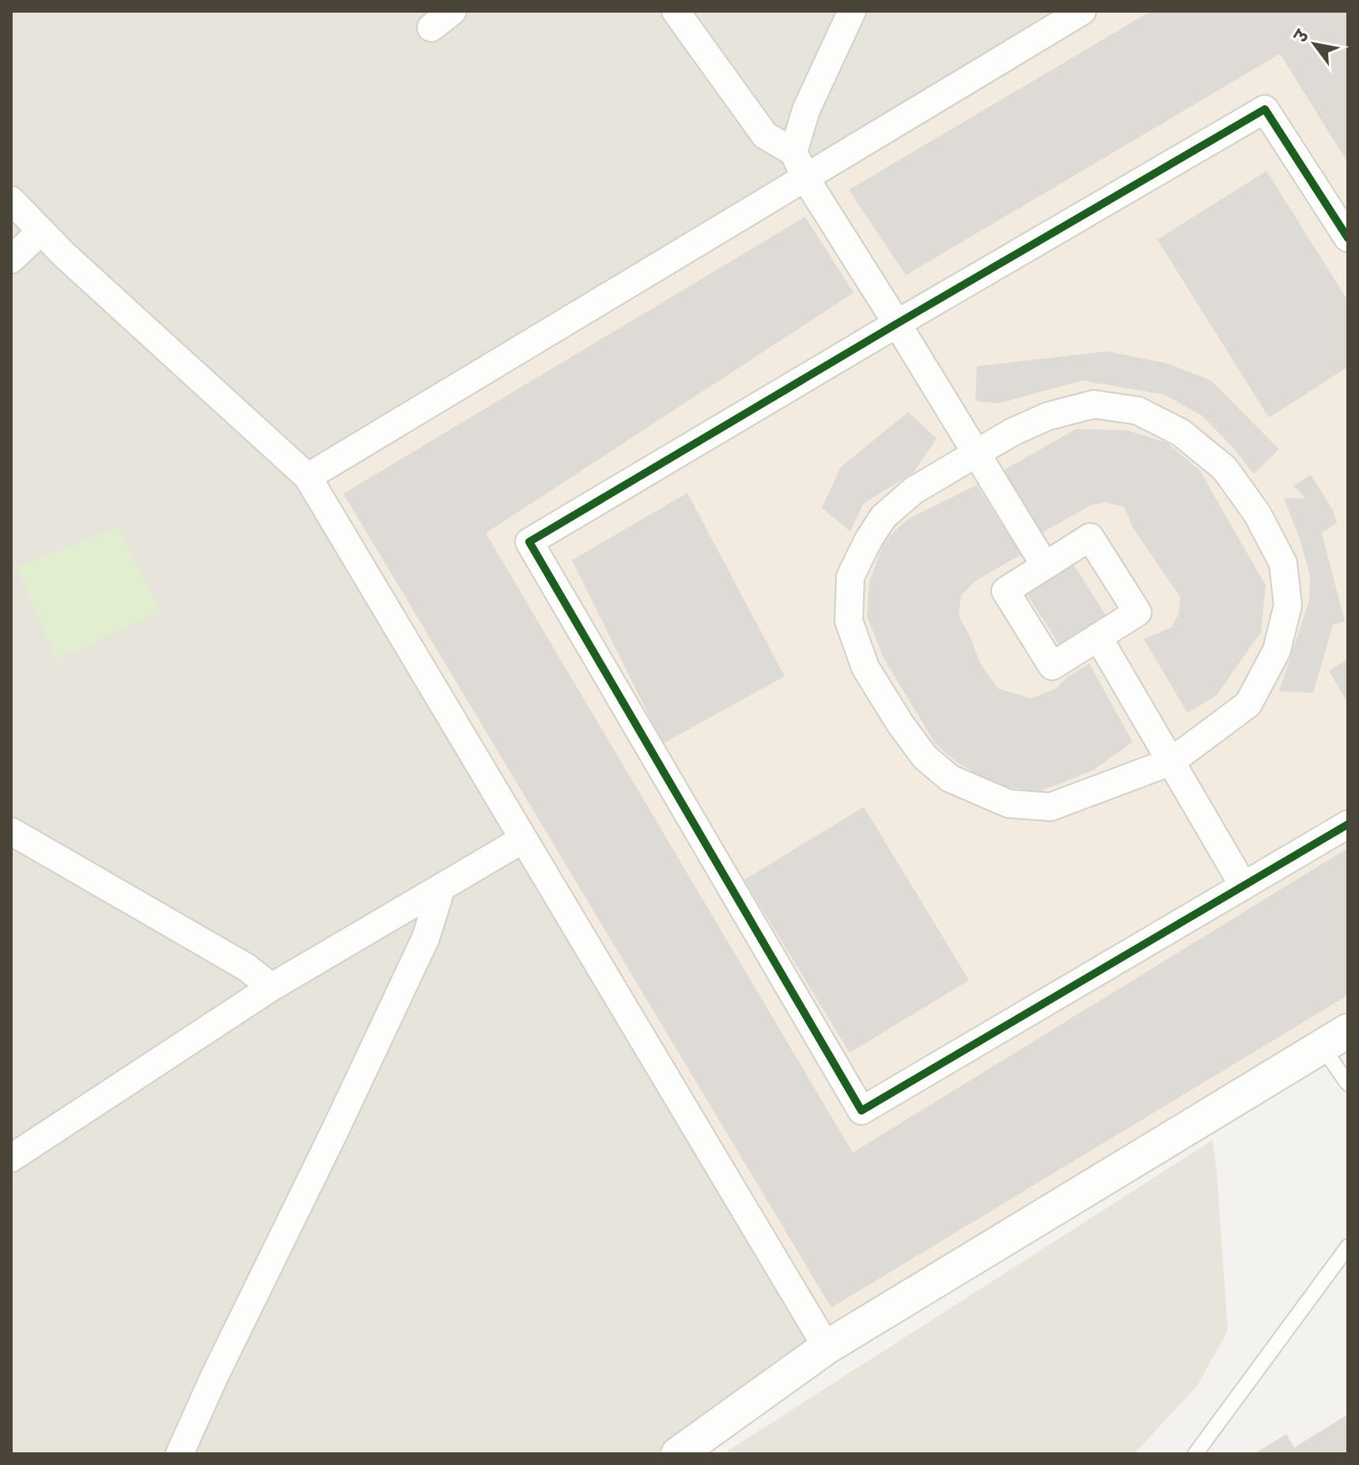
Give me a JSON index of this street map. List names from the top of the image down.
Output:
{
  "north": "top left"
}
